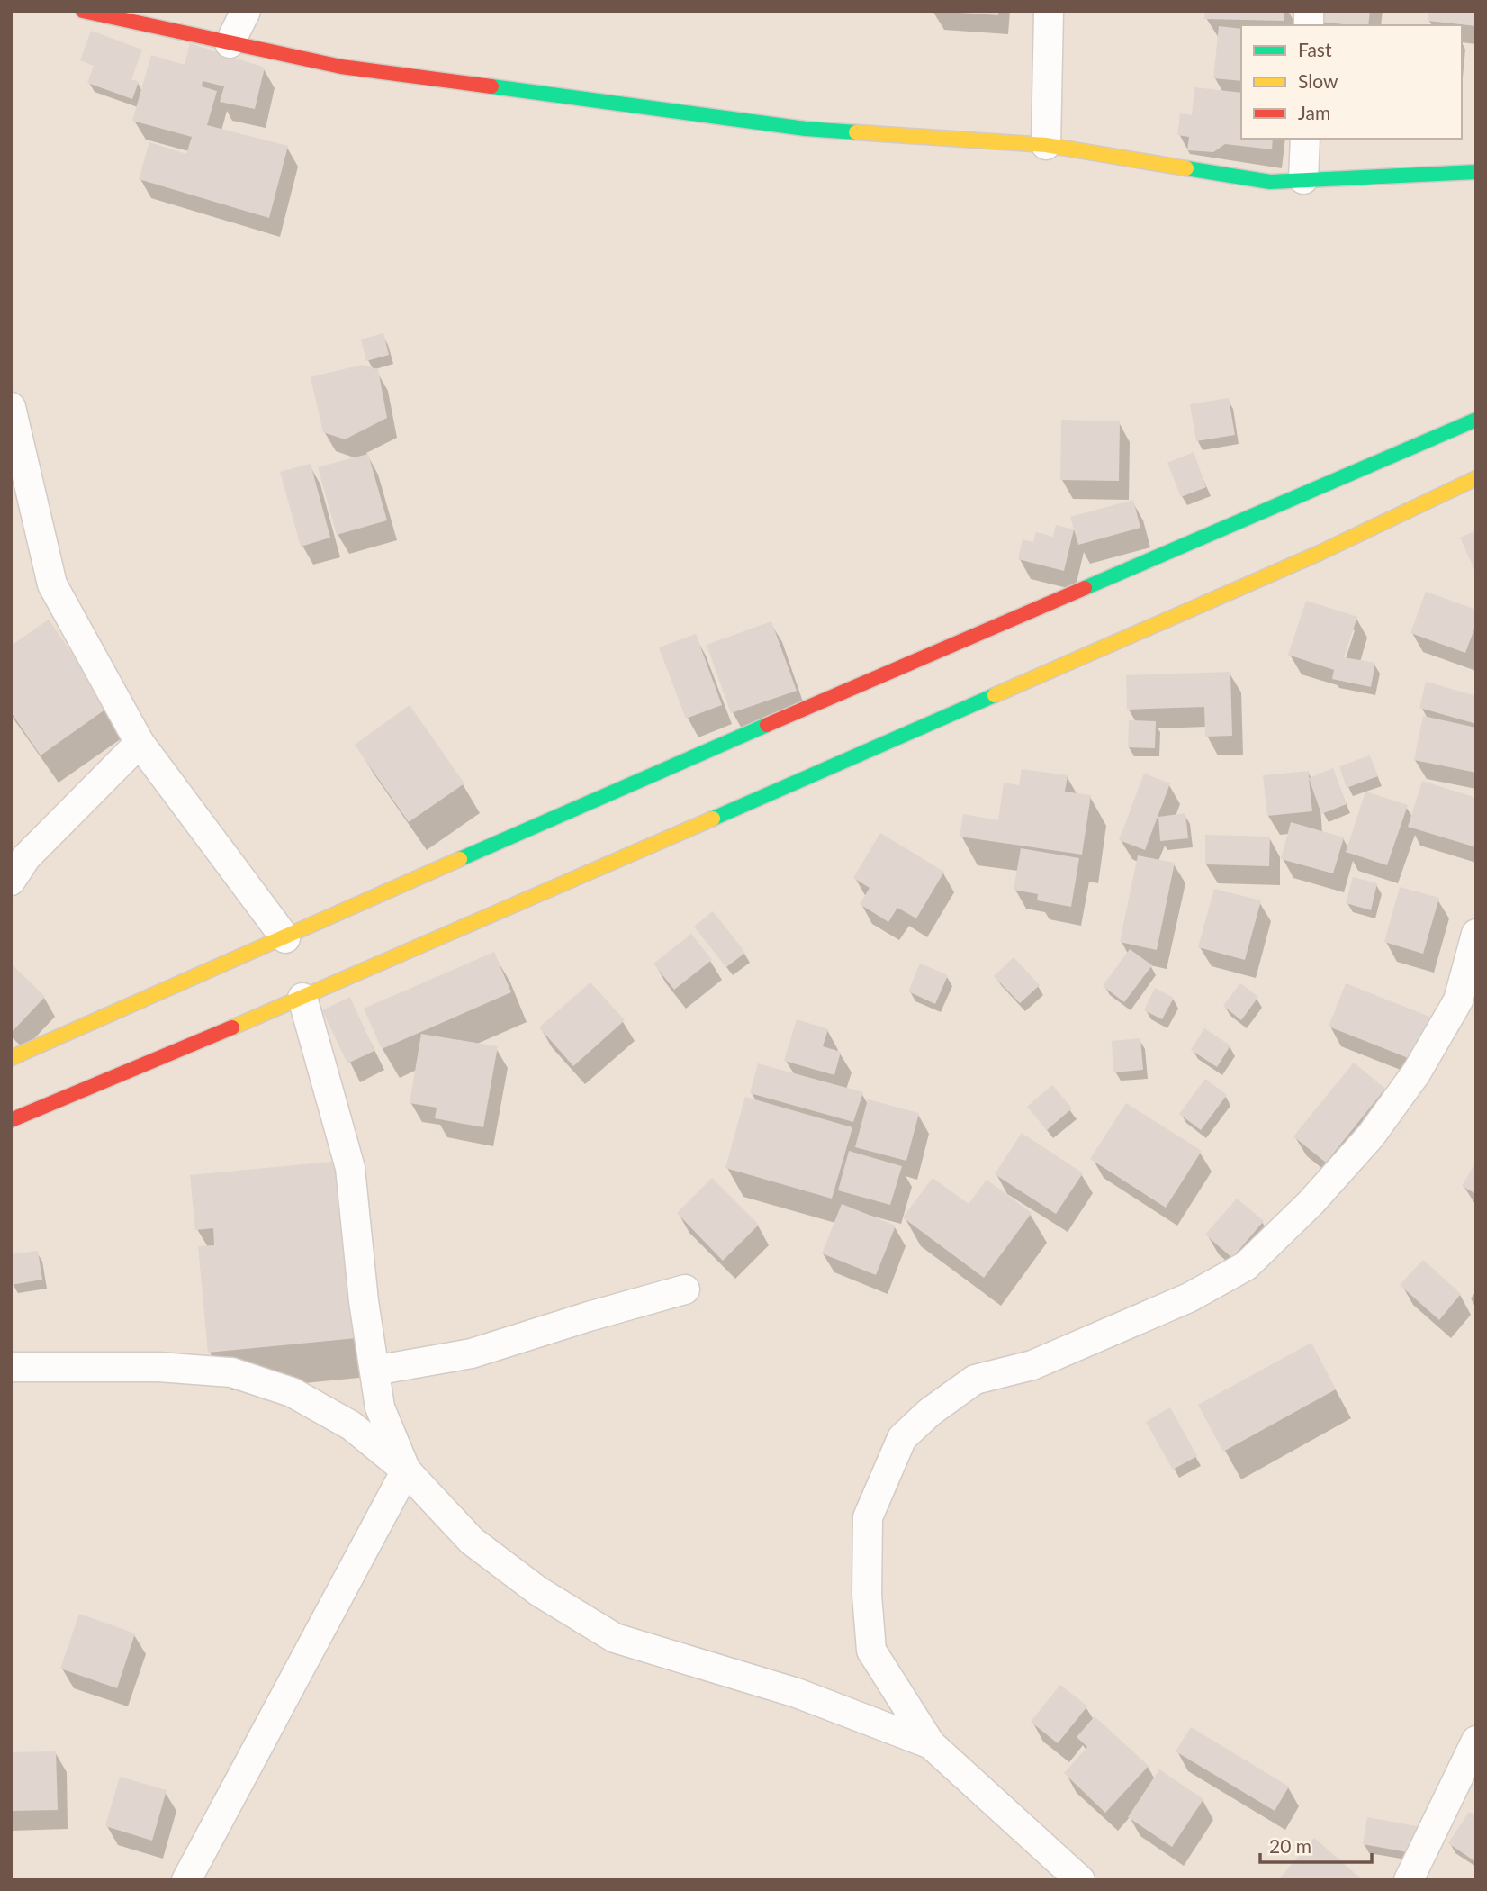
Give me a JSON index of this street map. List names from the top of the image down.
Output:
{
  "legend": ["Fast", "Slow", "Jam"],
  "scale_bar": "20 m"
}
